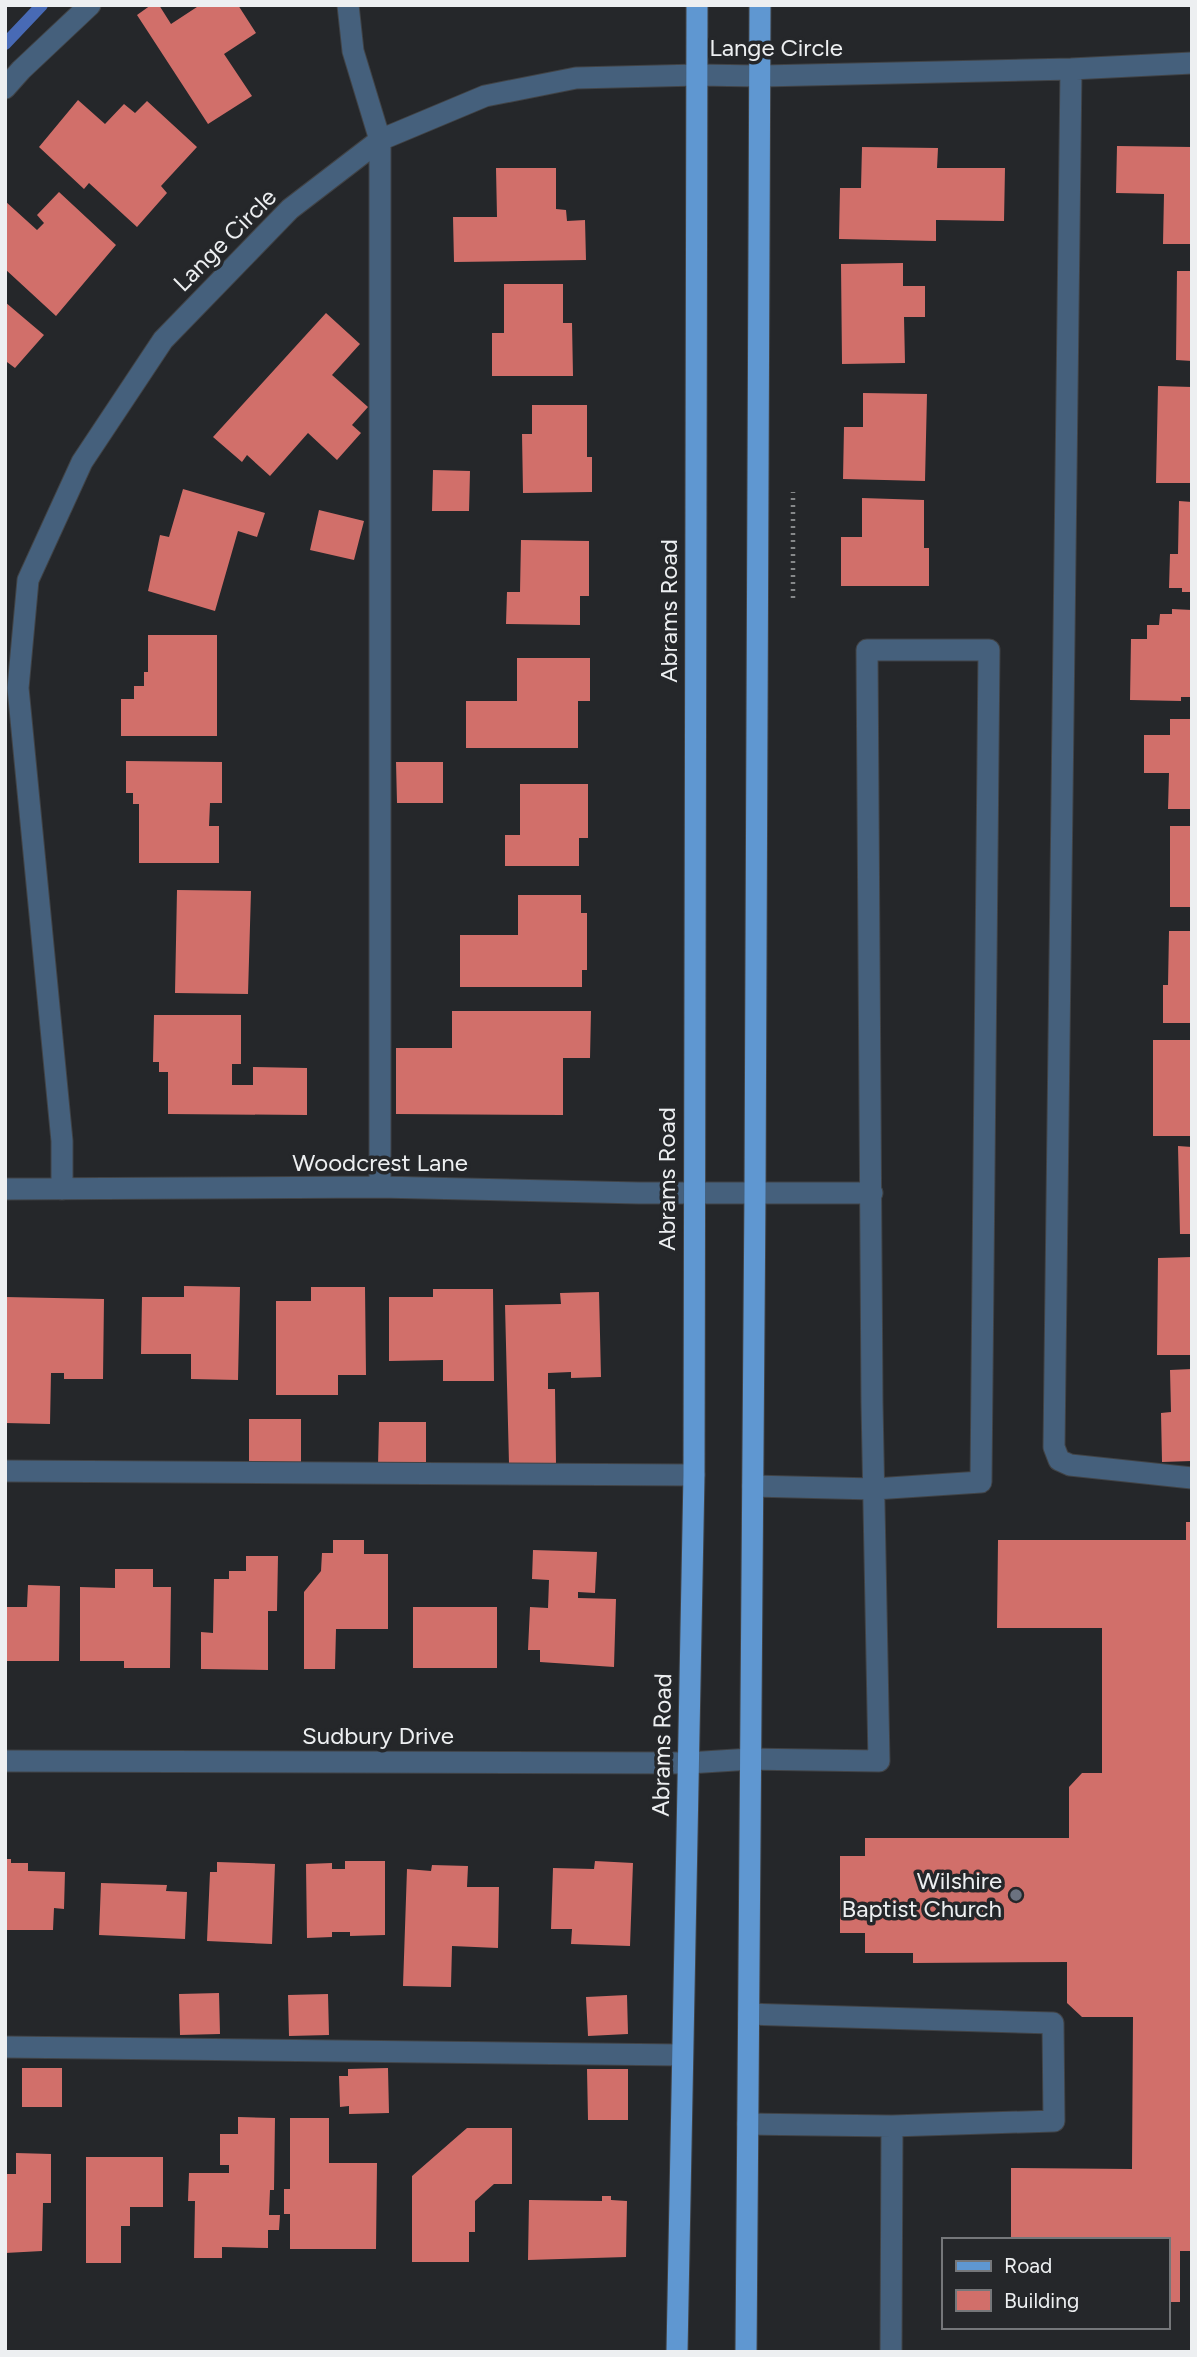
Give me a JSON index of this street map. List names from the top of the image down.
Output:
{
  "streets": {
    "main road": ["Abrams Road"],
    "street": ["Lange Circle", "Woodcrest Lane", "Sudbury Drive"]
  },
  "crossings": [
    ["Lange Circle", "Abrams Road"],
    ["Lange Circle", "Woodcrest Lane"],
    ["Abrams Road", "Woodcrest Lane"],
    ["Abrams Road", "Sudbury Drive"]
  ],
  "places": ["Wilshire Baptist Church"],
  "legend": ["Road", "Building"]
}
